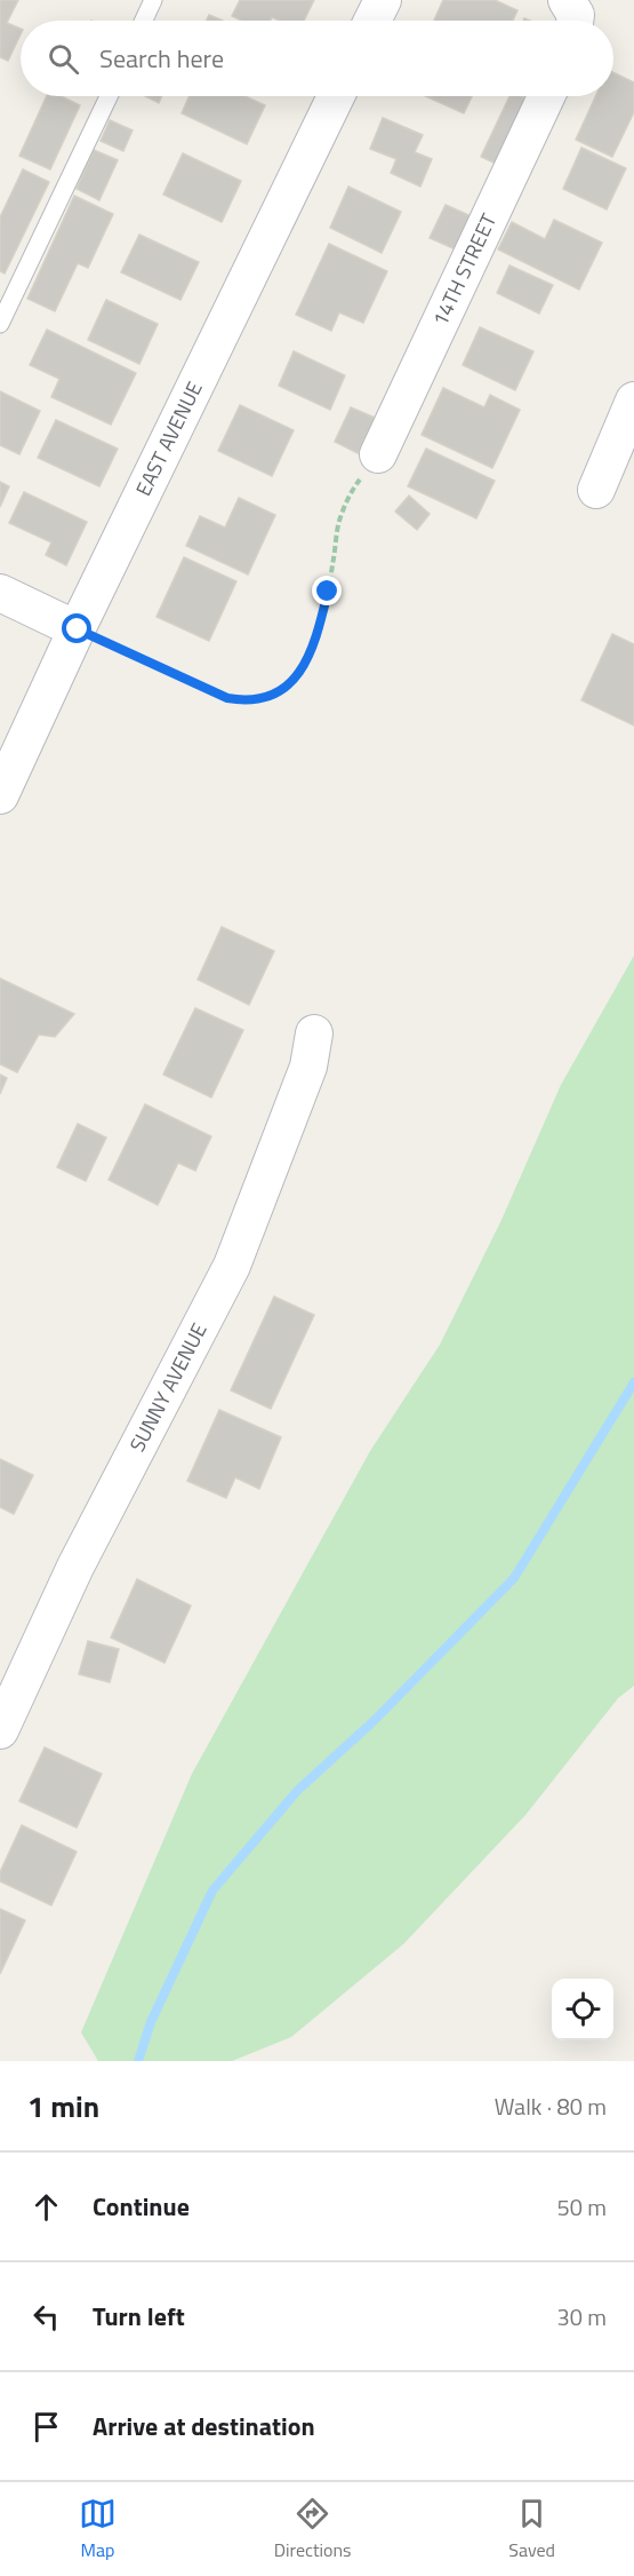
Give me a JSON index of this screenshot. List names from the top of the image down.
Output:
{
  "streets": {
    "street": ["14TH STREET", "EAST AVENUE", "SUNNY AVENUE"]
  },
  "page": {
    "search": "Search here",
    "heading": ["1 min", "Walk · 80 m"],
    "list": [
      ["Continue", "50 m"],
      ["Turn left", "30 m"],
      "Arrive at destination"
    ],
    "nav": ["Map", "Directions", "Saved"]
  }
}
